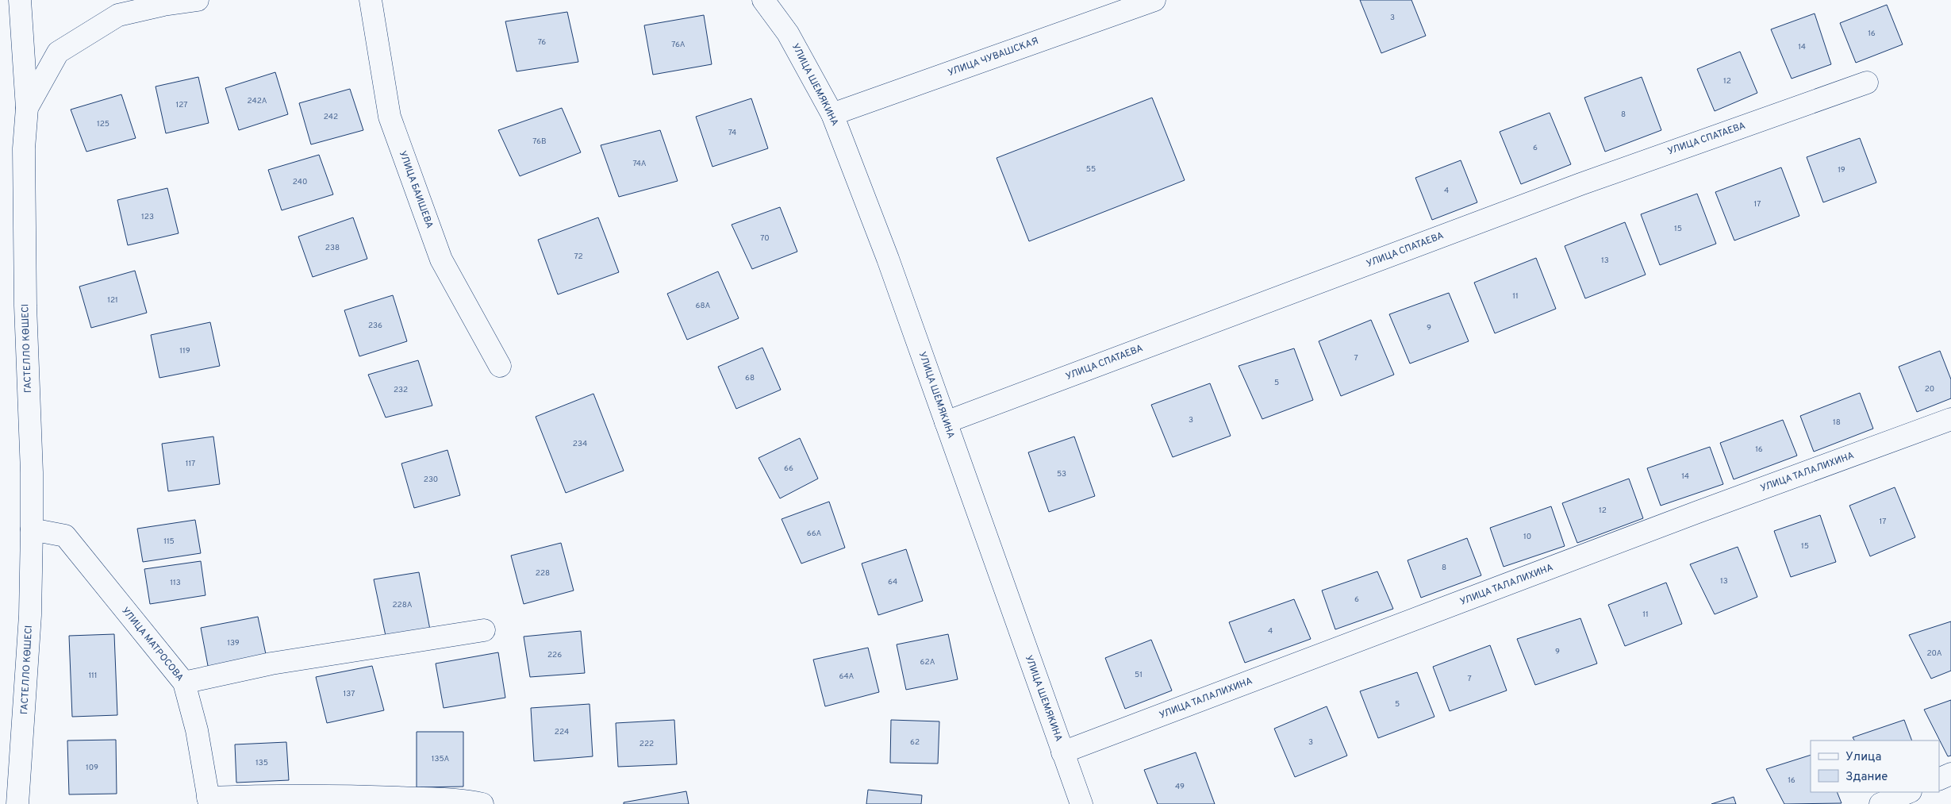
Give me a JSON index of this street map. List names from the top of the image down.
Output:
{
  "streets": {
    "street": [
      "УЛИЦА ЧУВАШСКАЯ",
      "УЛИЦА ШЕМЯКИНА",
      "УЛИЦА СПАТАЕВА",
      "УЛИЦА БАИШЕВА",
      "ГАСТЕЛЛО КӨШЕСІ",
      "УЛИЦА ТАЛАЛИХИНА",
      "УЛИЦА МАТРОСОВА"
    ]
  },
  "crossings": [
    ["УЛИЦА ЧУВАШСКАЯ", "УЛИЦА ШЕМЯКИНА"],
    ["УЛИЦА ШЕМЯКИНА", "УЛИЦА СПАТАЕВА"],
    ["УЛИЦА ШЕМЯКИНА", "УЛИЦА ТАЛАЛИХИНА"],
    ["ГАСТЕЛЛО КӨШЕСІ", "УЛИЦА МАТРОСОВА"]
  ],
  "house_numbers": [
    "3",
    "16",
    "76",
    "76А",
    "14",
    "12",
    "242А",
    "127",
    "8",
    "242",
    "125",
    "74",
    "76В",
    "6",
    "74А",
    "55",
    "19",
    "240",
    "4",
    "17",
    "123",
    "15",
    "70",
    "238",
    "72",
    "13",
    "11",
    "121",
    "68А",
    "236",
    "9",
    "119",
    "7",
    "68",
    "5",
    "20",
    "232",
    "3",
    "18",
    "234",
    "16",
    "117",
    "66",
    "53",
    "14",
    "230",
    "12",
    "17",
    "66А",
    "10",
    "115",
    "15",
    "8",
    "228",
    "13",
    "64",
    "113",
    "6",
    "228А",
    "11",
    "4",
    "139",
    "9",
    "20А",
    "226",
    "62А",
    "51",
    "111",
    "64А",
    "7",
    "137",
    "5",
    "224",
    "62",
    "3",
    "222",
    "135А",
    "135",
    "109",
    "16",
    "49"
  ],
  "legend": ["Улица", "Здание"]
}
